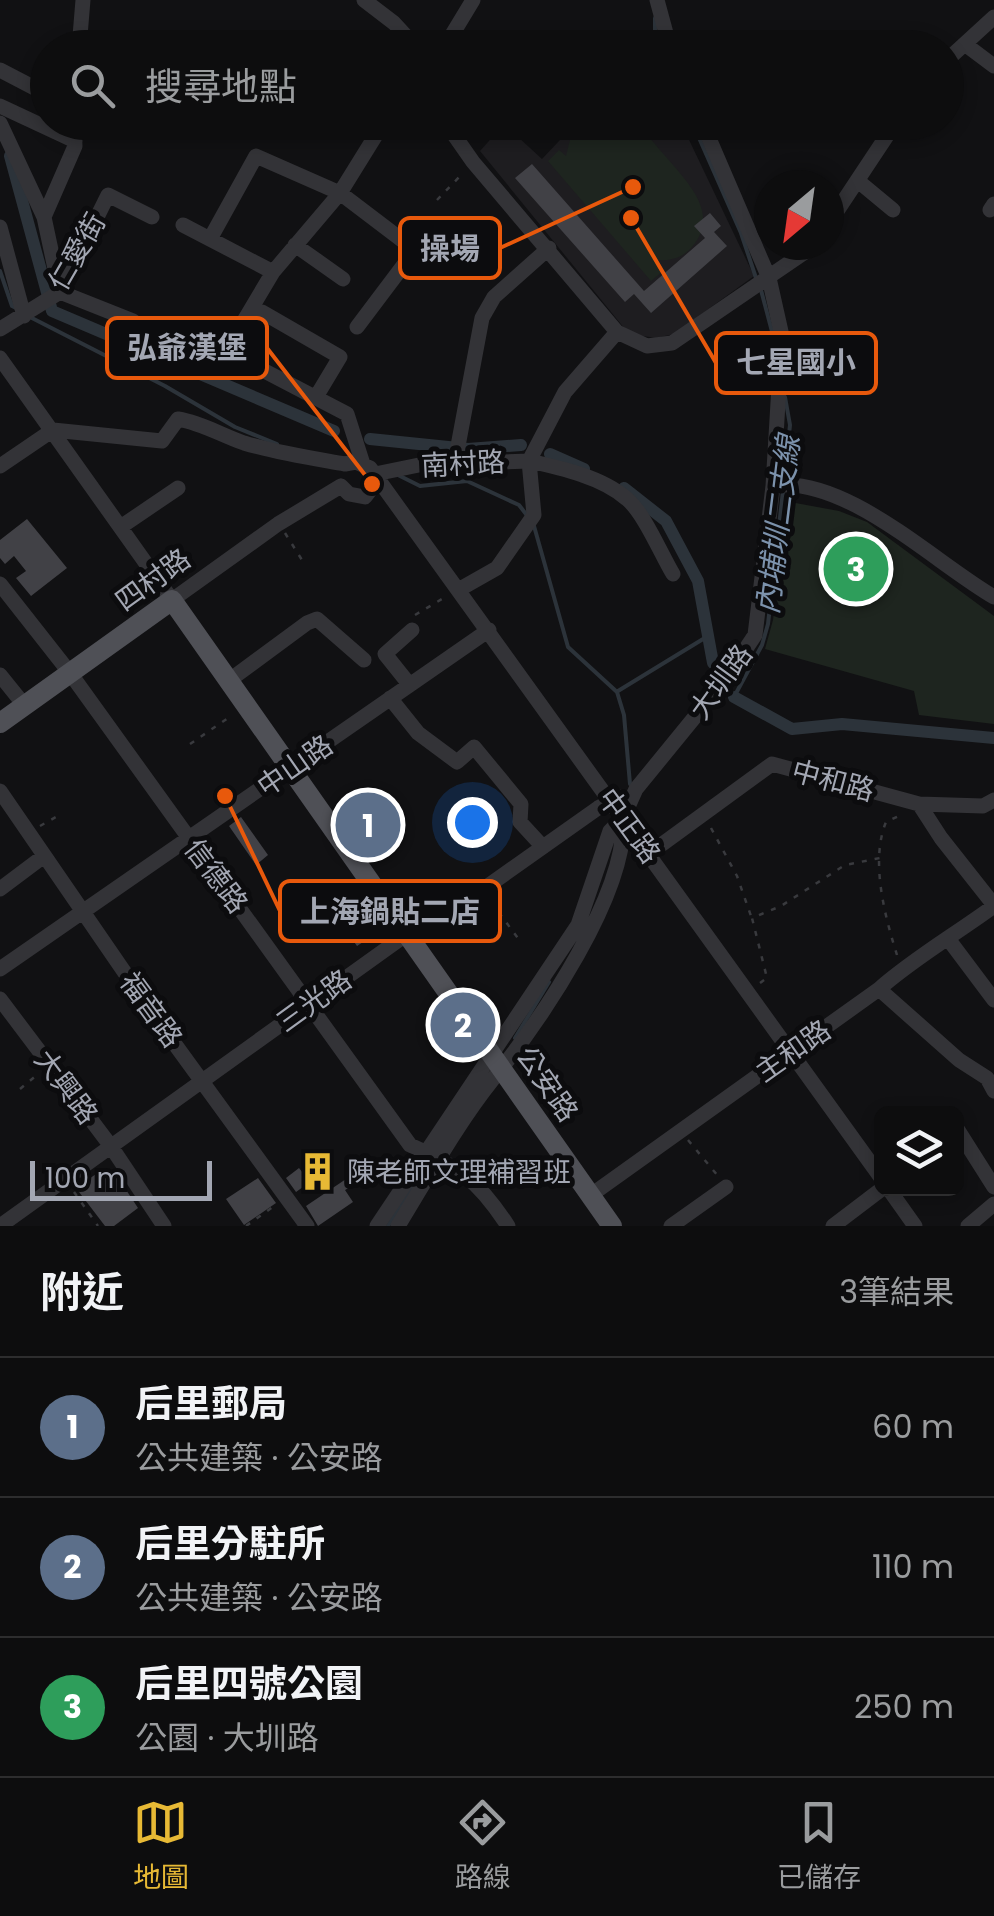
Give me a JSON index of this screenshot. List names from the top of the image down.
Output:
{
  "streets": {
    "main road": ["四村路", "公安路"],
    "street": [
      "仁愛街",
      "南村路",
      "大圳路",
      "中山路",
      "中和路",
      "中正路",
      "信德路",
      "三光路",
      "福音路",
      "主和路",
      "大興路"
    ]
  },
  "crossings": [
    ["南村路", "四村路"],
    ["南村路", "中正路"],
    ["南村路", "公安路"],
    ["四村路", "中正路"],
    ["四村路", "信德路"],
    ["四村路", "公安路"],
    ["大圳路", "中正路"],
    ["大圳路", "信德路"],
    ["大圳路", "三光路"],
    ["大圳路", "公安路"],
    ["中山路", "中正路"],
    ["中山路", "信德路"],
    ["中山路", "福音路"],
    ["中山路", "公安路"],
    ["中和路", "中正路"],
    ["中正路", "三光路"],
    ["中正路", "主和路"],
    ["信德路", "三光路"],
    ["三光路", "福音路"],
    ["三光路", "公安路"],
    ["三光路", "大興路"],
    ["主和路", "公安路"]
  ],
  "water": ["內埔圳二支線"],
  "places": {
    "other": [
      "操場",
      "七星國小",
      "弘爺漢堡",
      "上海鍋貼二店"
    ],
    "building": ["陳老師文理補習班"]
  },
  "scale_bar": "100 m",
  "north": "bottom left",
  "page": {
    "search": "搜尋地點",
    "pins": ["3", "1", "2"],
    "scale": "100 m",
    "heading": ["附近", "3筆結果"],
    "list": [
      {
        "mark": "1",
        "name": "后里郵局",
        "note": "公共建築 · 公安路",
        "value": "60 m"
      },
      {
        "mark": "2",
        "name": "后里分駐所",
        "note": "公共建築 · 公安路",
        "value": "110 m"
      },
      {
        "mark": "3",
        "name": "后里四號公園",
        "note": "公園 · 大圳路",
        "value": "250 m"
      }
    ],
    "nav": ["地圖", "路線", "已儲存"]
  }
}
